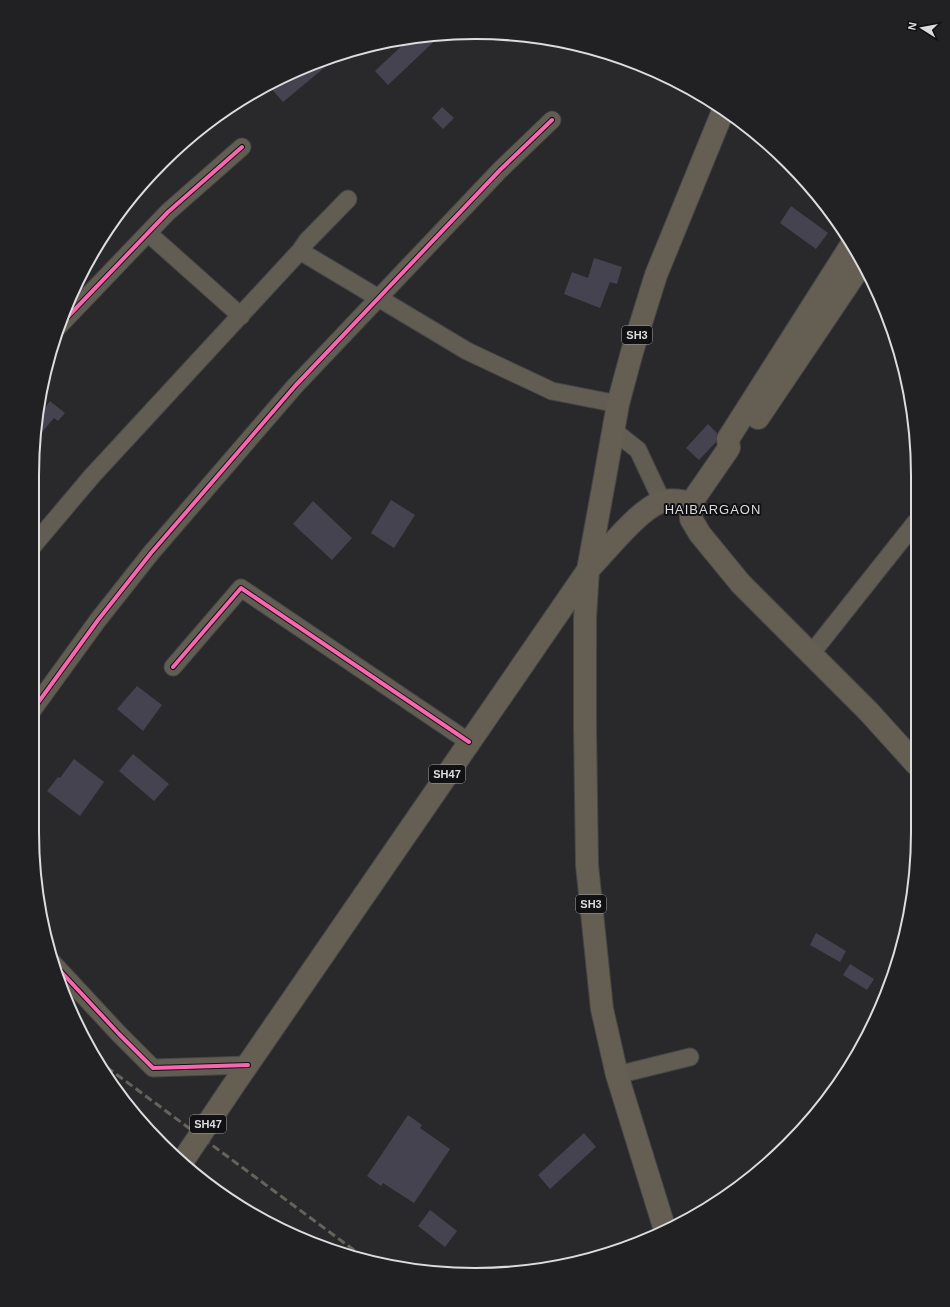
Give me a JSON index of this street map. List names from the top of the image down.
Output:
{
  "streets": {
    "main road": ["SH3", "SH47"]
  },
  "crossings": [
    ["SH3", "SH47"]
  ],
  "districts": ["HAIBARGAON"],
  "north": "left"
}
